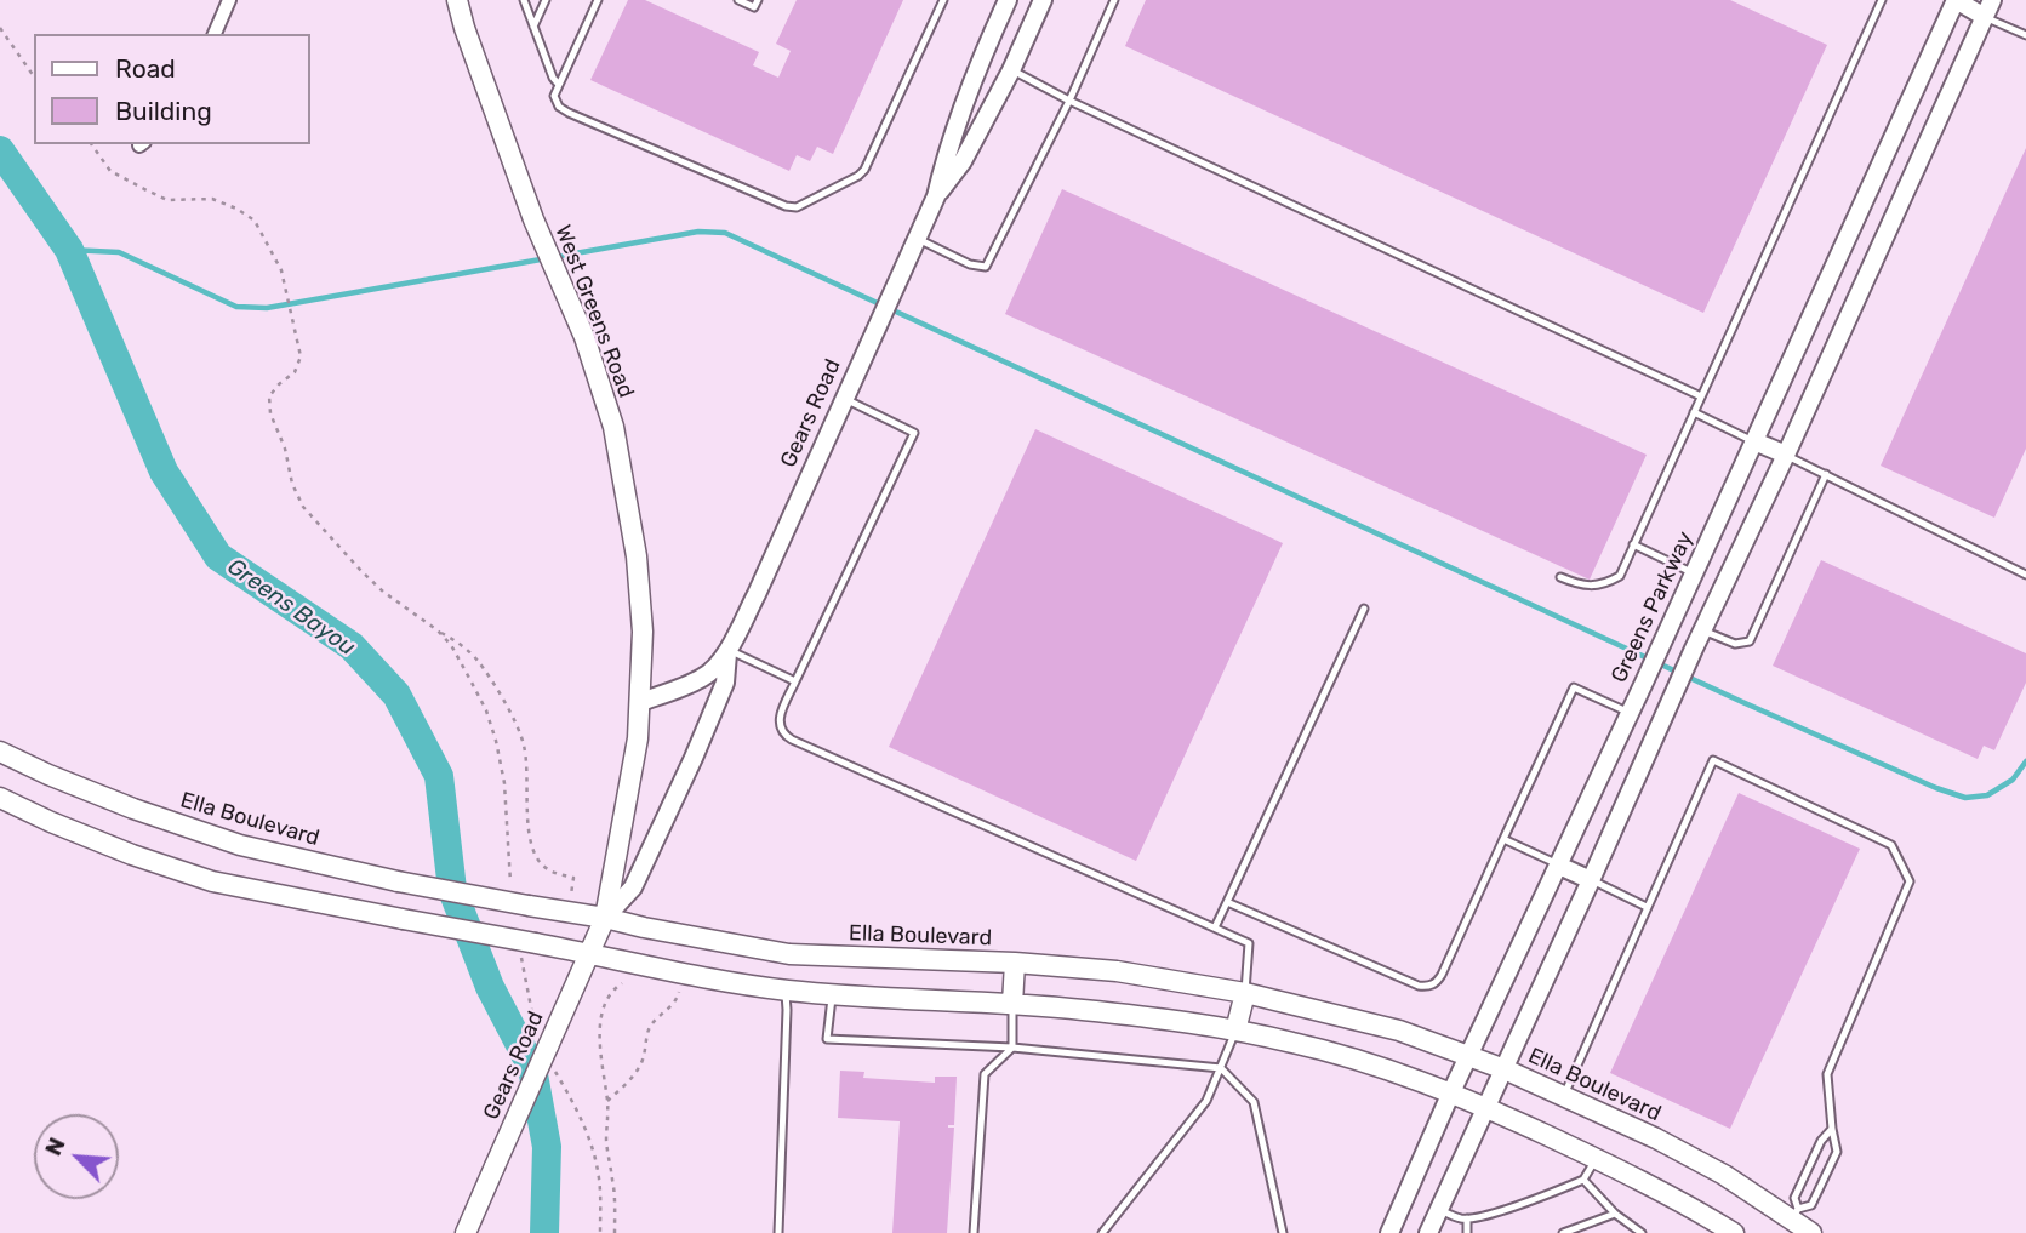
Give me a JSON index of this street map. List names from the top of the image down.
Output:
{
  "streets": {
    "main road": ["West Greens Road", "Gears Road", "Ella Boulevard"],
    "street": ["Greens Parkway"]
  },
  "crossings": [
    ["West Greens Road", "Gears Road"],
    ["Gears Road", "Ella Boulevard"],
    ["Greens Parkway", "Ella Boulevard"]
  ],
  "water": ["Greens Bayou"],
  "legend": ["Road", "Building"],
  "north": "top left"
}
